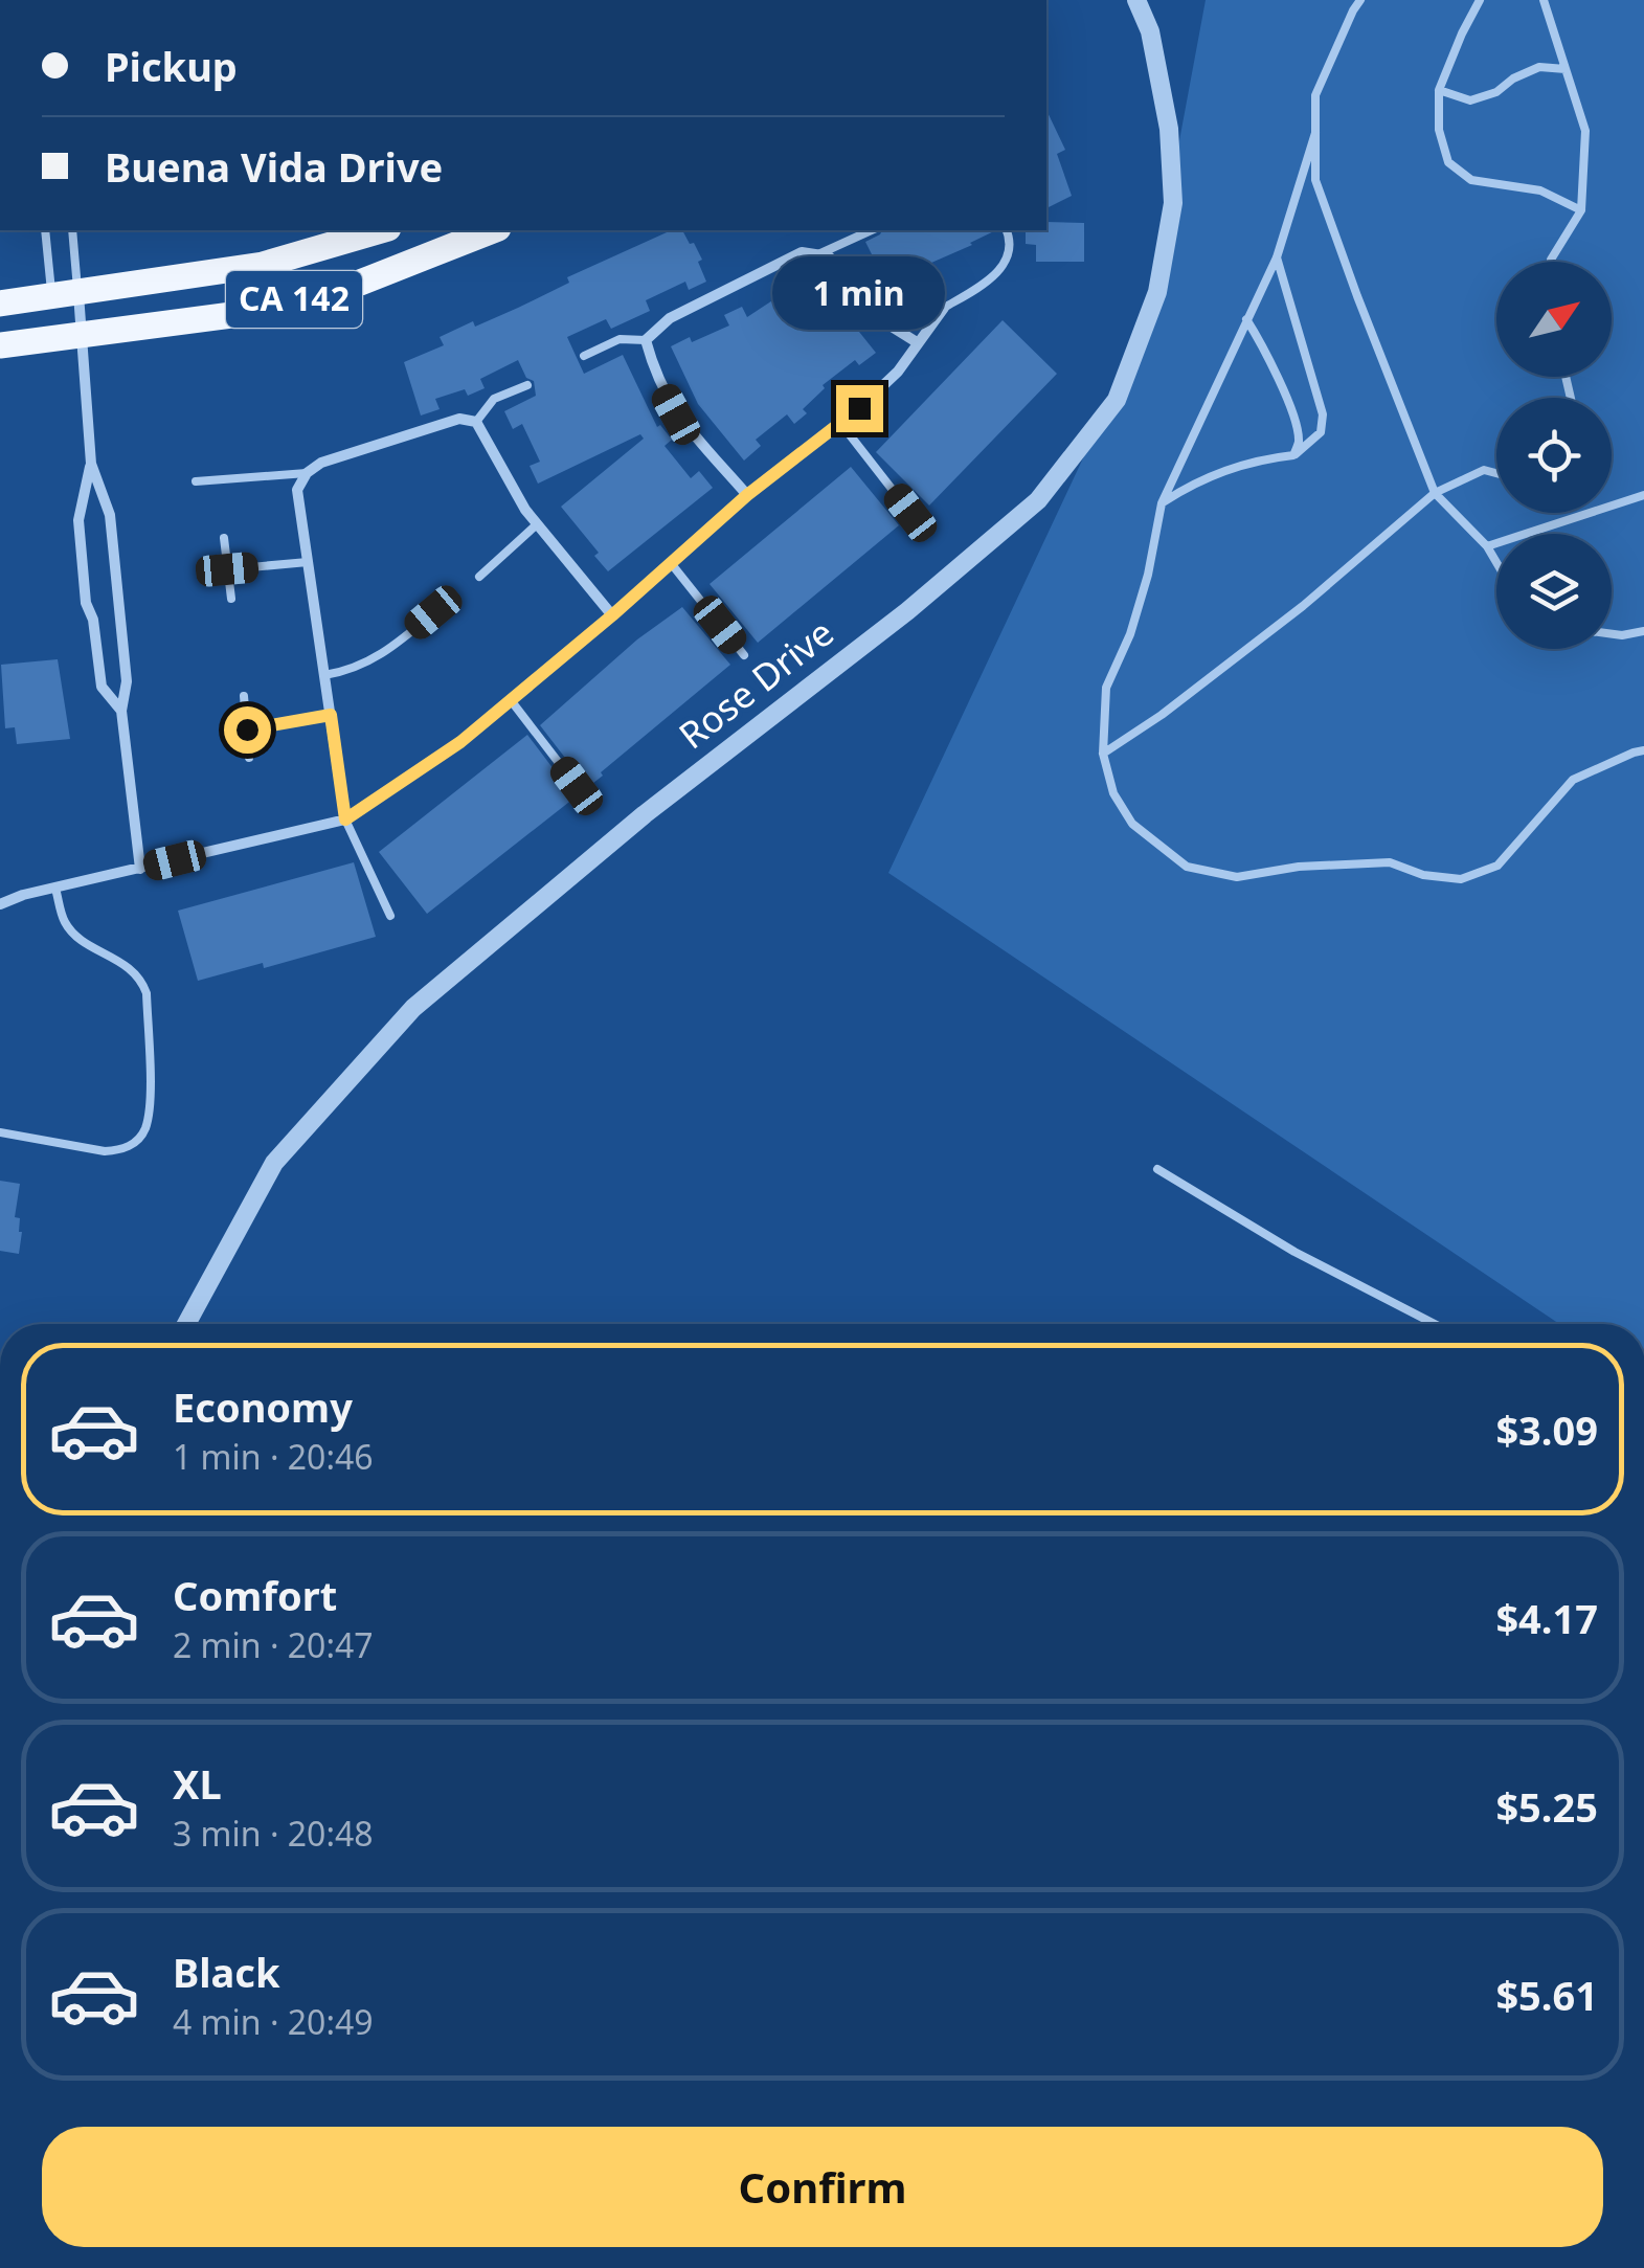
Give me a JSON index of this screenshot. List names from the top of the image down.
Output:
{
  "streets": {
    "main road": ["CA 142"],
    "street": ["Rose Drive"]
  },
  "north": "top right",
  "page": {
    "banner": ["Pickup", "Buena Vida Drive"],
    "bubble": "1 min",
    "list": [
      {
        "name": "Economy",
        "note": "1 min · 20:46",
        "value": "$3.09"
      },
      {
        "name": "Comfort",
        "note": "2 min · 20:47",
        "value": "$4.17"
      },
      {
        "name": "XL",
        "note": "3 min · 20:48",
        "value": "$5.25"
      },
      {
        "name": "Black",
        "note": "4 min · 20:49",
        "value": "$5.61"
      }
    ],
    "buttons": "Confirm"
  }
}
